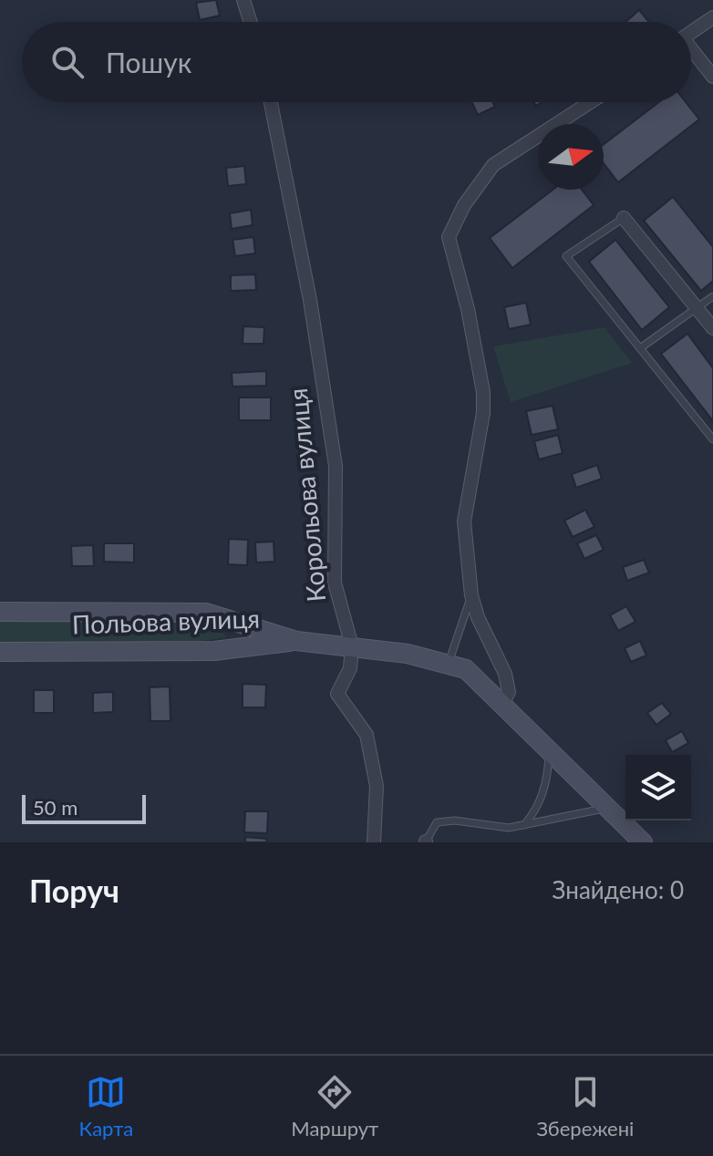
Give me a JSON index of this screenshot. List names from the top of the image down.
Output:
{
  "streets": {
    "main road": ["Польова вулиця"],
    "street": ["Корольова вулиця"]
  },
  "scale_bar": "50 m",
  "north": "right",
  "page": {
    "search": "Пошук",
    "scale": "50 m",
    "heading": ["Поруч", "Знайдено: 0"],
    "nav": ["Карта", "Маршрут", "Збережені"]
  }
}
